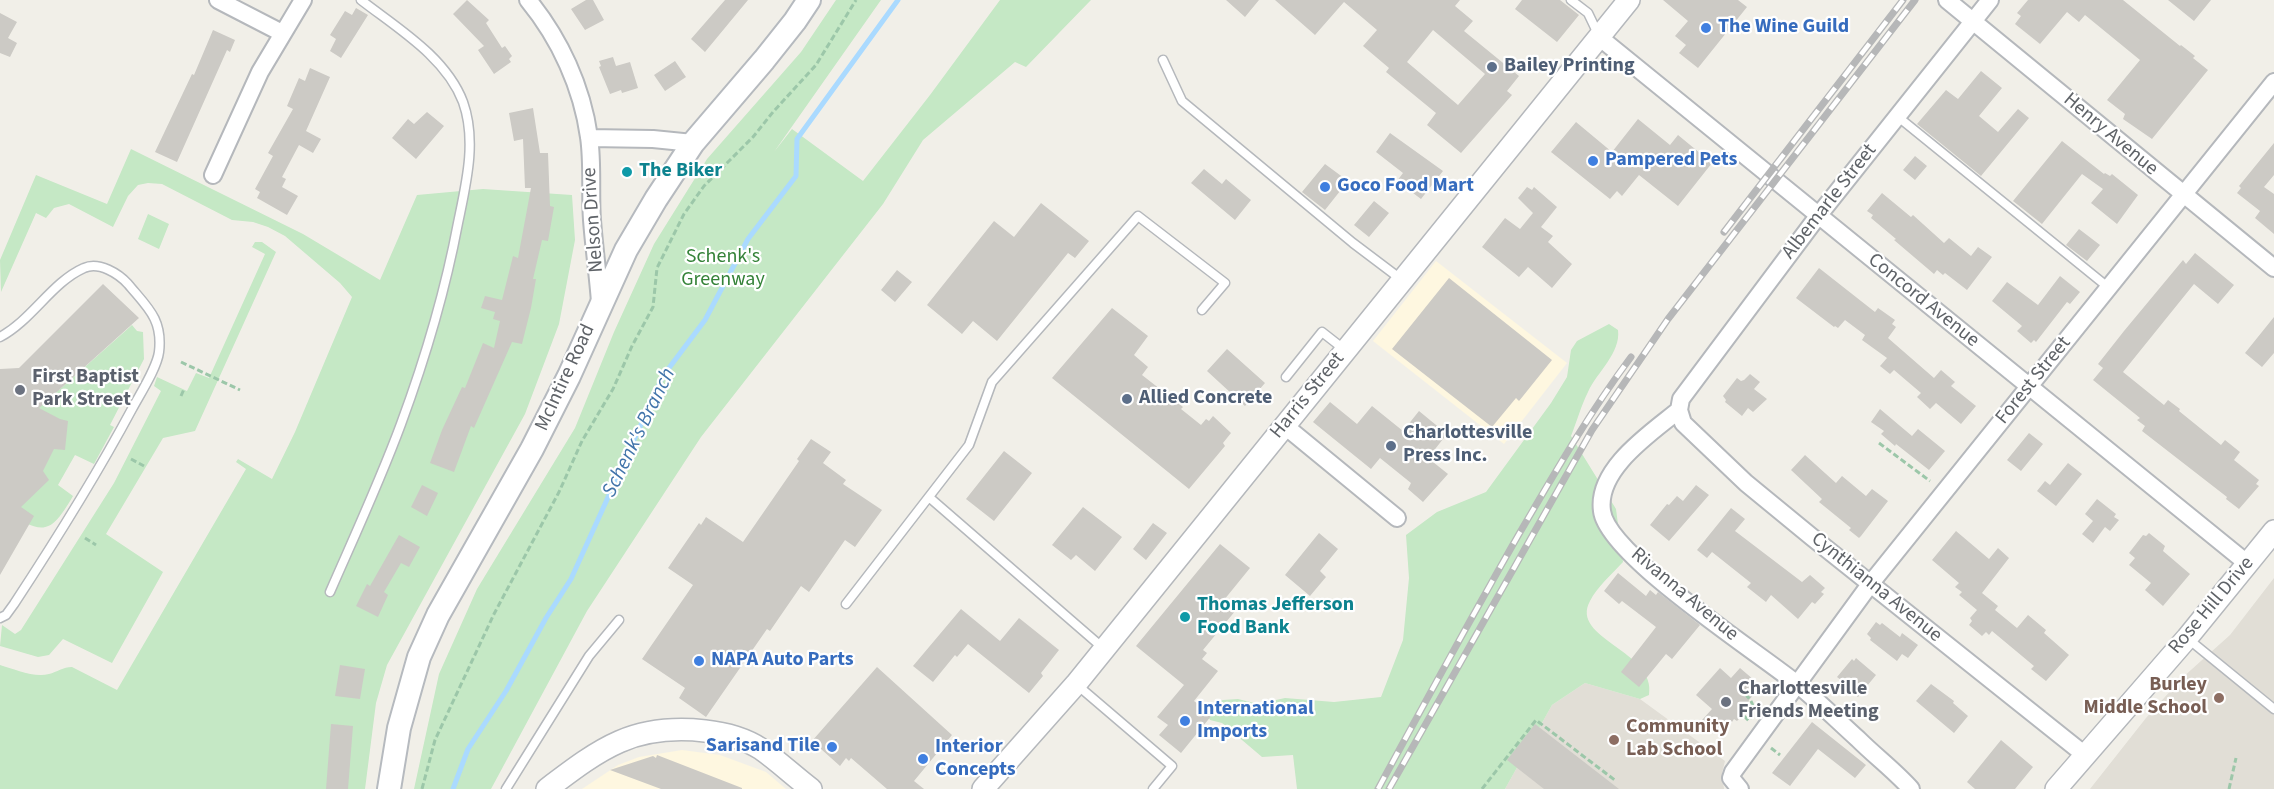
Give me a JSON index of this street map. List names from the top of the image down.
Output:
{
  "streets": {
    "main road": ["McIntire Road"],
    "street": [
      "Henry Avenue",
      "Albemarle Street",
      "Nelson Drive",
      "Concord Avenue",
      "Forest Street",
      "Harris Street",
      "Cynthianna Avenue",
      "Rivanna Avenue",
      "Rose Hill Drive"
    ]
  },
  "crossings": [
    ["Henry Avenue", "Albemarle Street"],
    ["Henry Avenue", "Forest Street"],
    ["Albemarle Street", "Concord Avenue"],
    ["Albemarle Street", "Cynthianna Avenue"],
    ["Albemarle Street", "Rivanna Avenue"],
    ["Nelson Drive", "McIntire Road"],
    ["Concord Avenue", "Forest Street"],
    ["Concord Avenue", "Harris Street"],
    ["Concord Avenue", "Rose Hill Drive"],
    ["Forest Street", "Cynthianna Avenue"],
    ["Forest Street", "Rivanna Avenue"],
    ["Cynthianna Avenue", "Rivanna Avenue"],
    ["Cynthianna Avenue", "Rose Hill Drive"]
  ],
  "water": ["Schenk's Branch"],
  "parks": ["Schenk's Greenway"],
  "places": [
    "The Wine Guild",
    "Bailey Printing",
    "Pampered Pets",
    "The Biker",
    "Goco Food Mart",
    "First Baptist Park Street",
    "Allied Concrete",
    "Charlottesville Press Inc.",
    "Thomas Jefferson Food Bank",
    "NAPA Auto Parts",
    "Burley Middle School",
    "Charlottesville Friends Meeting",
    "International Imports",
    "Community Lab School",
    "Sarisand Tile",
    "Interior Concepts"
  ]
}
